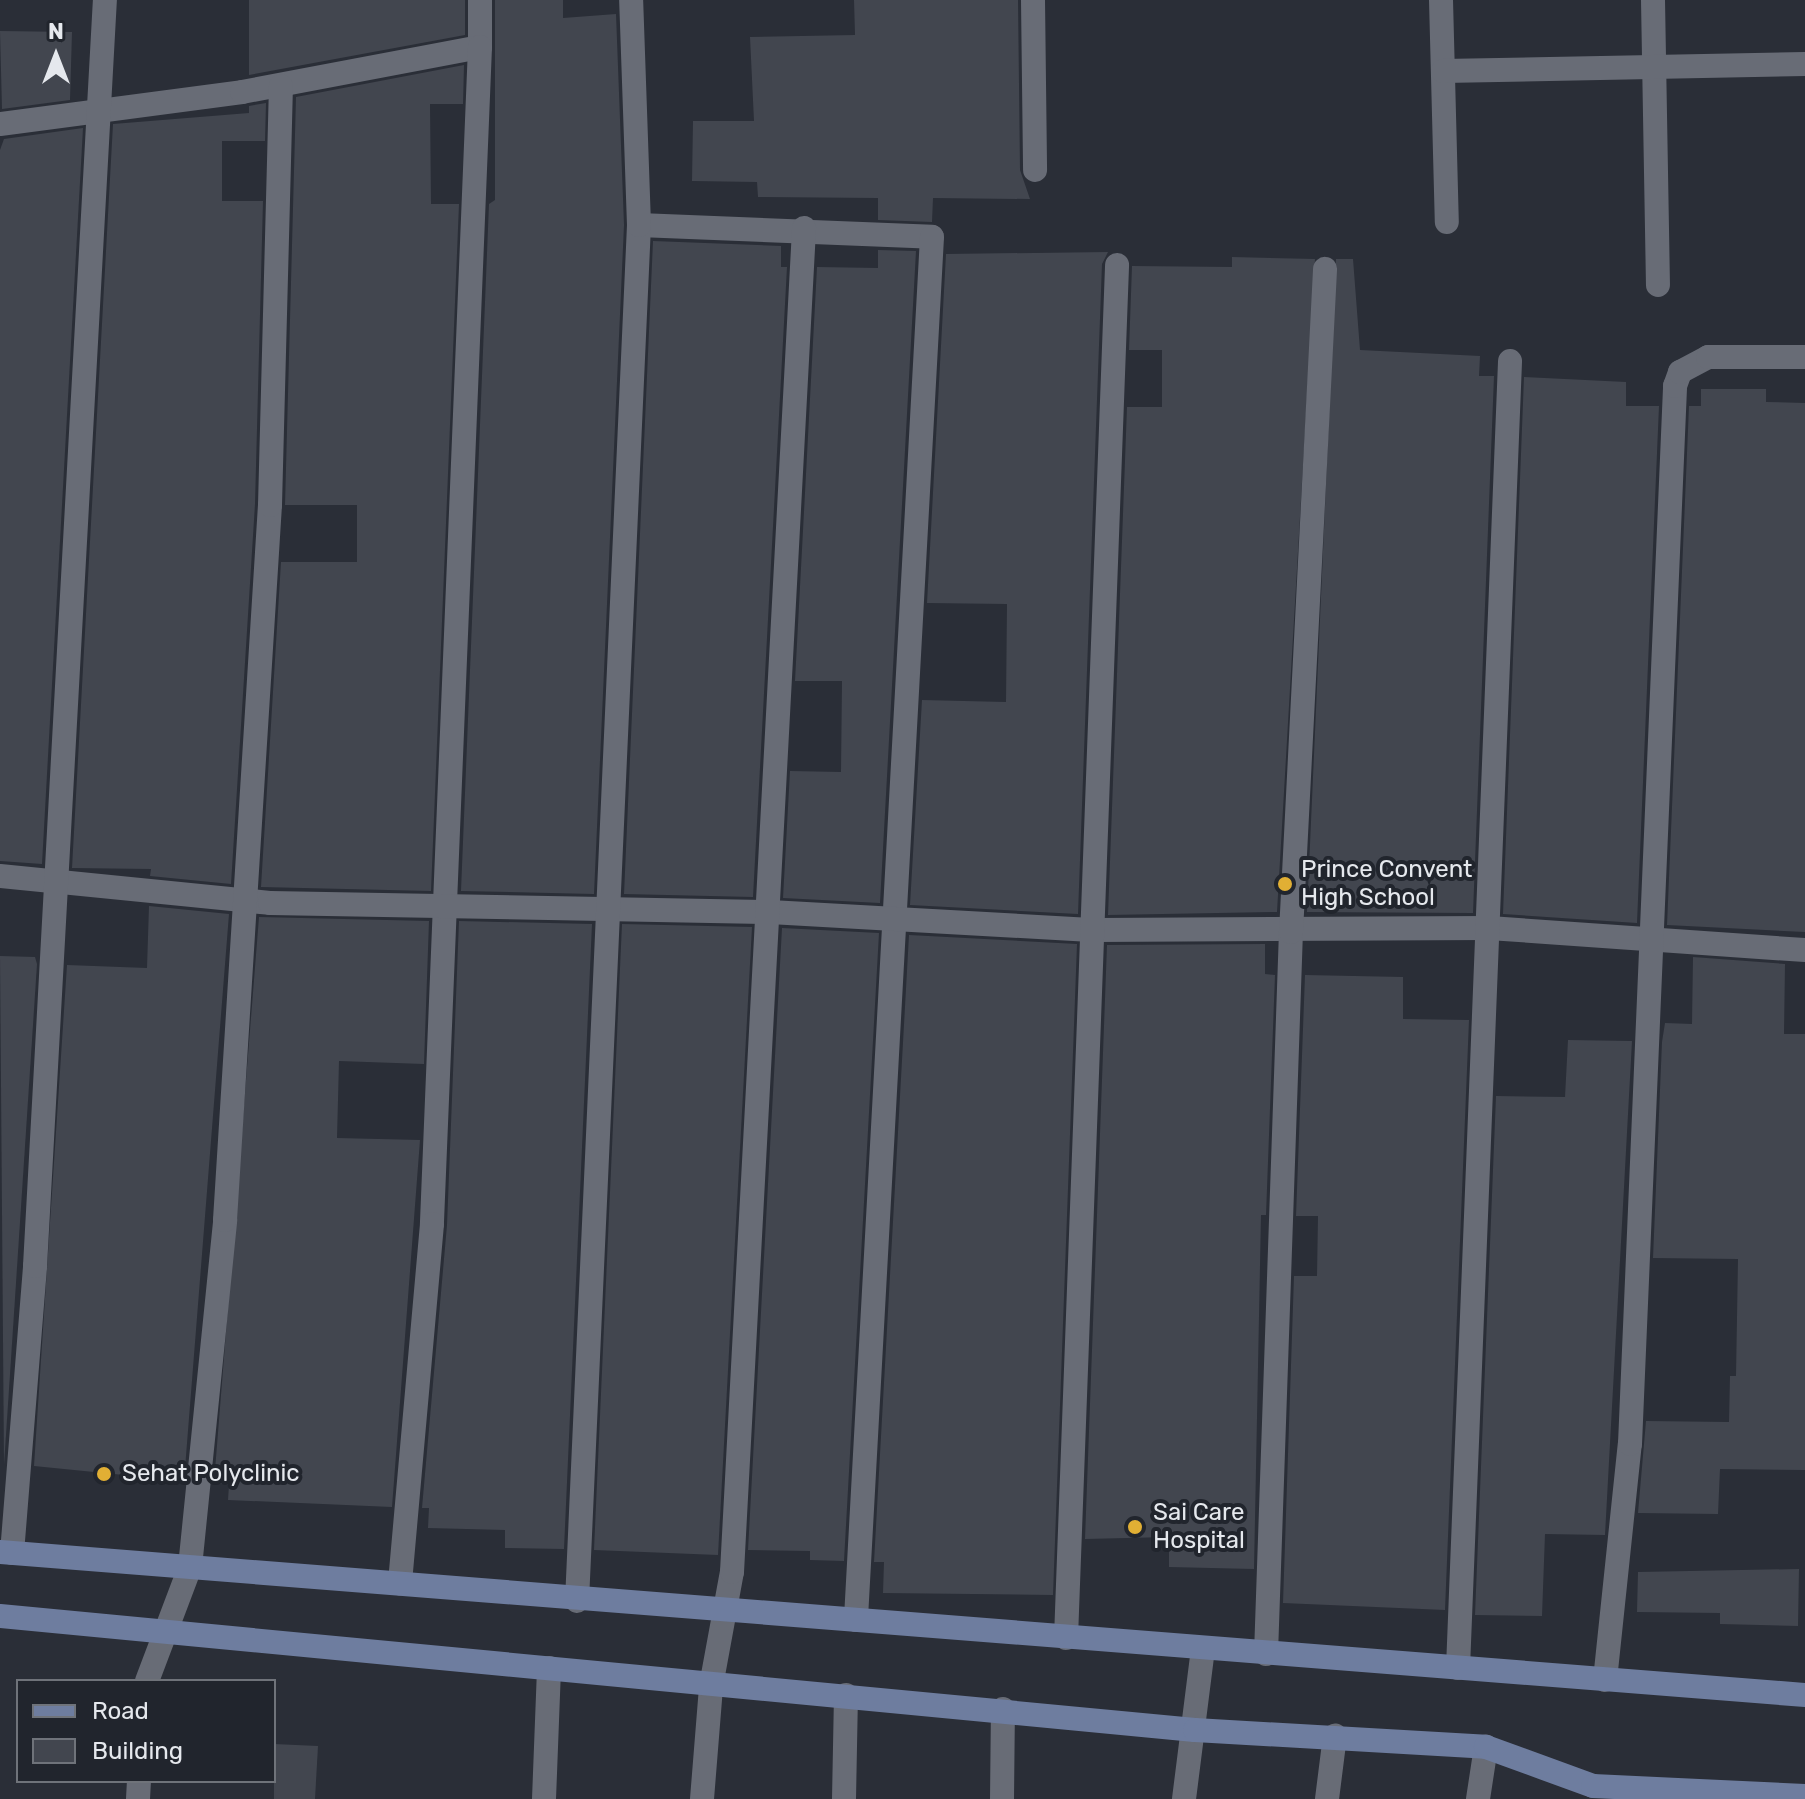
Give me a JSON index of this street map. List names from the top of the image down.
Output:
{
  "places": ["Prince Convent High School", "Sehat Polyclinic", "Sai Care Hospital"],
  "legend": ["Road", "Building"],
  "north": "top"
}
